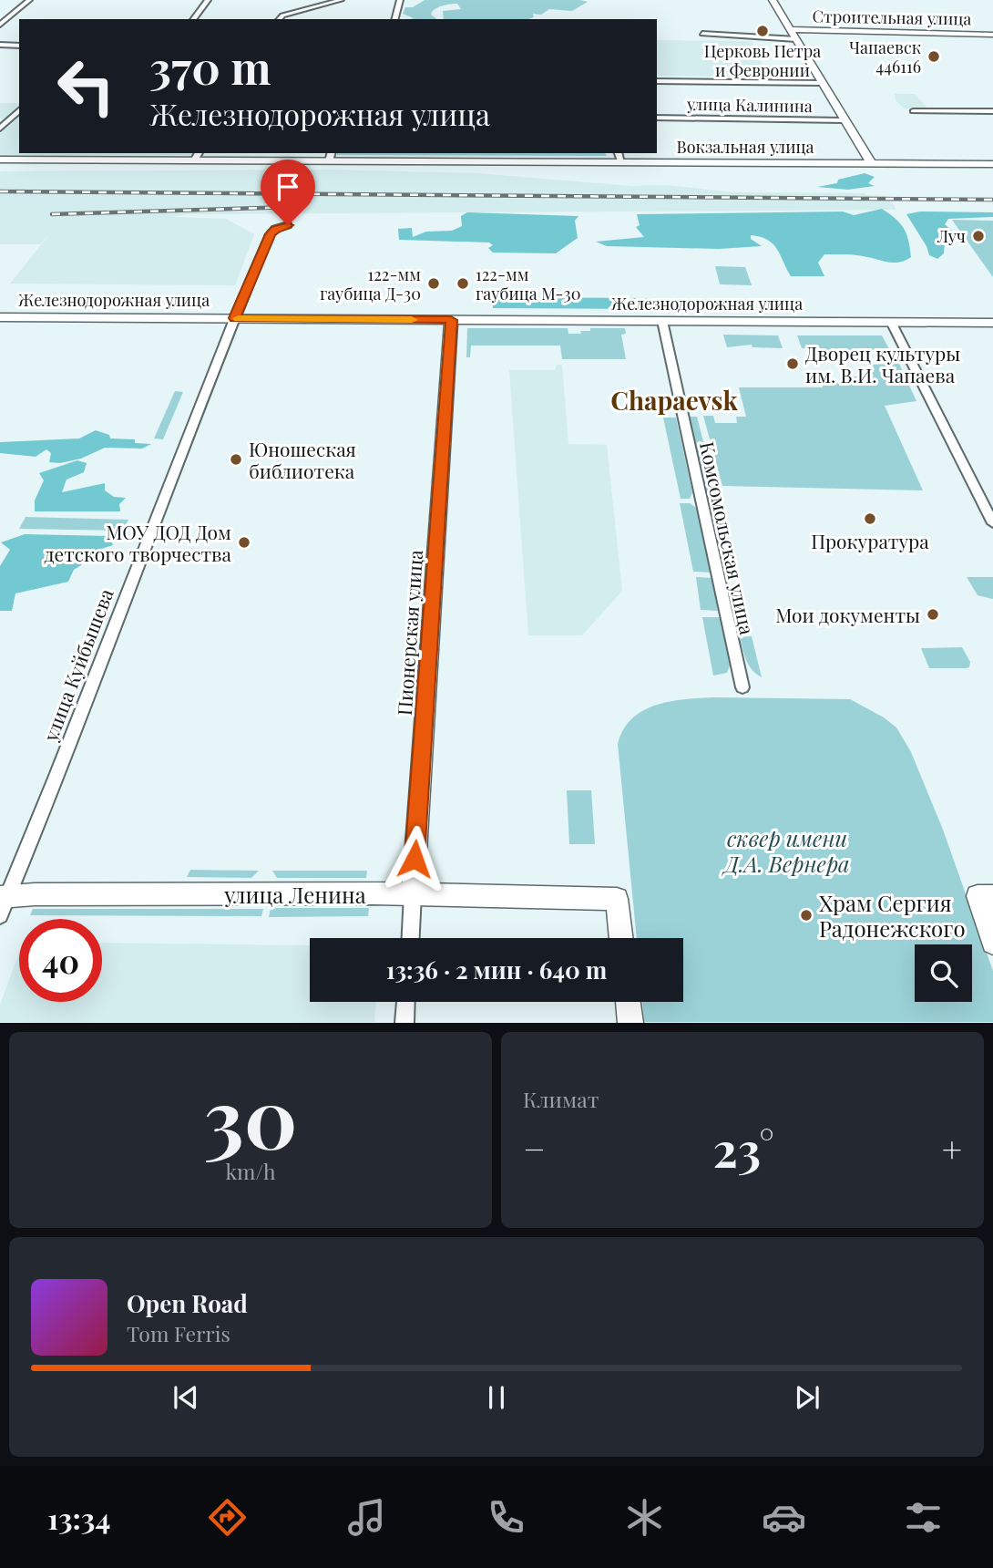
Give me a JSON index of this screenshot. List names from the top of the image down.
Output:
{
  "streets": {
    "street": [
      "Строительная улица",
      "улица Калинина",
      "Вокзальная улица",
      "Железнодорожная улица",
      "Комсомольская улица",
      "Пионерская улица",
      "улица Куйбышева",
      "улица Ленина"
    ]
  },
  "crossings": [
    ["Железнодорожная улица", "Комсомольская улица"],
    ["Железнодорожная улица", "Пионерская улица"],
    ["Железнодорожная улица", "улица Куйбышева"],
    ["Пионерская улица", "улица Ленина"],
    ["улица Куйбышева", "улица Ленина"]
  ],
  "districts": ["Chapaevsk"],
  "parks": ["сквер имени Д.А. Вернера"],
  "places": [
    "Церковь Петра и Февронии",
    "Чапаевск 446116",
    "Луч",
    "122-мм гаубица Д-30",
    "122-мм гаубица М-30",
    "Дворец культуры им. В.И. Чапаева",
    "Юношеская библиотека",
    "Прокуратура",
    "МОУ ДОД Дом детского творчества",
    "Мои документы",
    "Храм Сергия Радонежского"
  ],
  "page": {
    "turn": ["370 m", "Железнодорожная улица"],
    "limit": "40",
    "trip": "13:36 · 2 мин · 640 m",
    "tile": [
      ["30", "km/h"],
      "Климат"
    ],
    "heat": ["−", "23°", "+"],
    "song": ["Open Road", "Tom Ferris"],
    "tabs": "13:34"
  }
}
